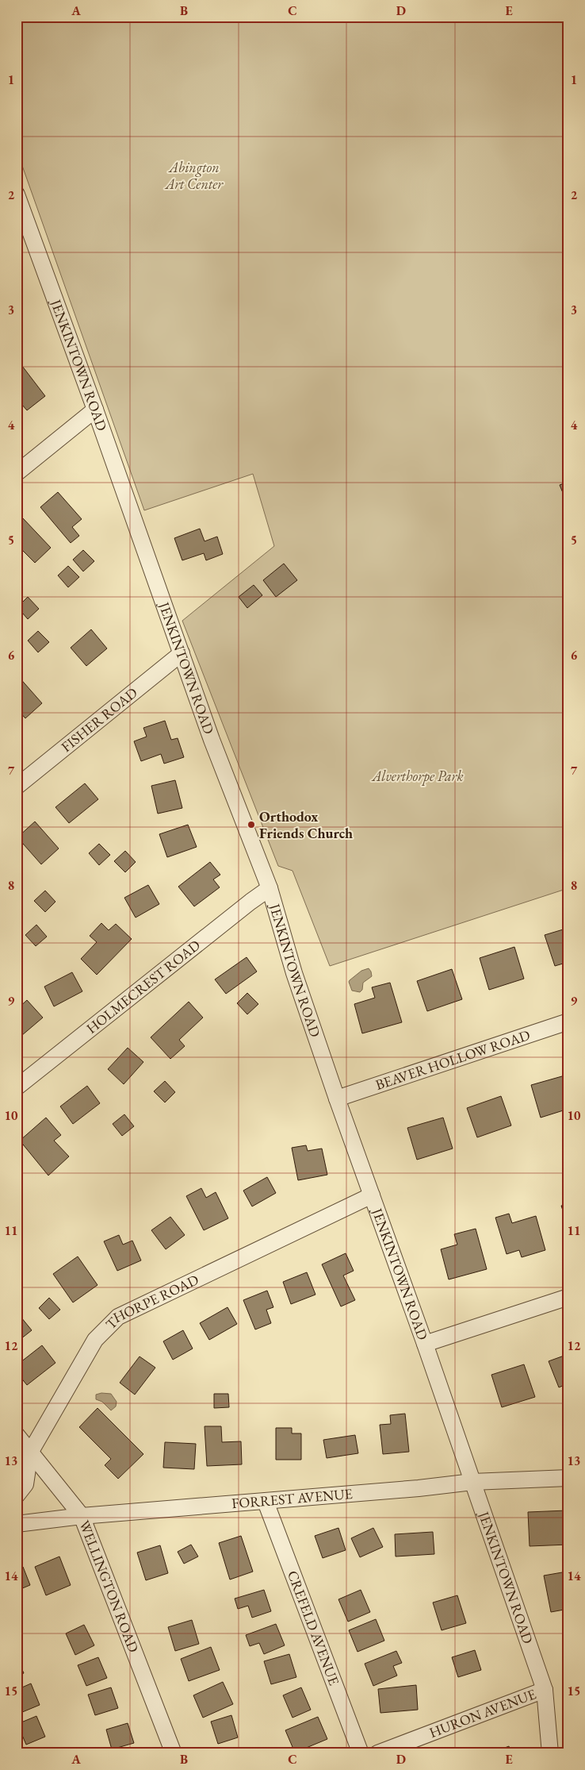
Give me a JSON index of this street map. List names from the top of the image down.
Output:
{
  "streets": {
    "street": [
      "JENKINTOWN ROAD",
      "FISHER ROAD",
      "HOLMECREST ROAD",
      "BEAVER HOLLOW ROAD",
      "THORPE ROAD",
      "FORREST AVENUE",
      "WELLINGTON ROAD",
      "CREFELD AVENUE",
      "HURON AVENUE"
    ]
  },
  "crossings": [
    ["JENKINTOWN ROAD", "FISHER ROAD"],
    ["JENKINTOWN ROAD", "HOLMECREST ROAD"],
    ["JENKINTOWN ROAD", "BEAVER HOLLOW ROAD"],
    ["JENKINTOWN ROAD", "THORPE ROAD"],
    ["JENKINTOWN ROAD", "FORREST AVENUE"],
    ["JENKINTOWN ROAD", "HURON AVENUE"],
    ["THORPE ROAD", "WELLINGTON ROAD"],
    ["FORREST AVENUE", "WELLINGTON ROAD"],
    ["FORREST AVENUE", "CREFELD AVENUE"]
  ],
  "parks": ["Abington Art Center", "Alverthorpe Park"],
  "places": ["Orthodox Friends Church"],
  "grid": {
    "columns": [
      "A",
      "B",
      "C",
      "D",
      "E"
    ],
    "rows": [
      "1",
      "2",
      "3",
      "4",
      "5",
      "6",
      "7",
      "8",
      "9",
      "10",
      "11",
      "12",
      "13",
      "14",
      "15"
    ]
  }
}
